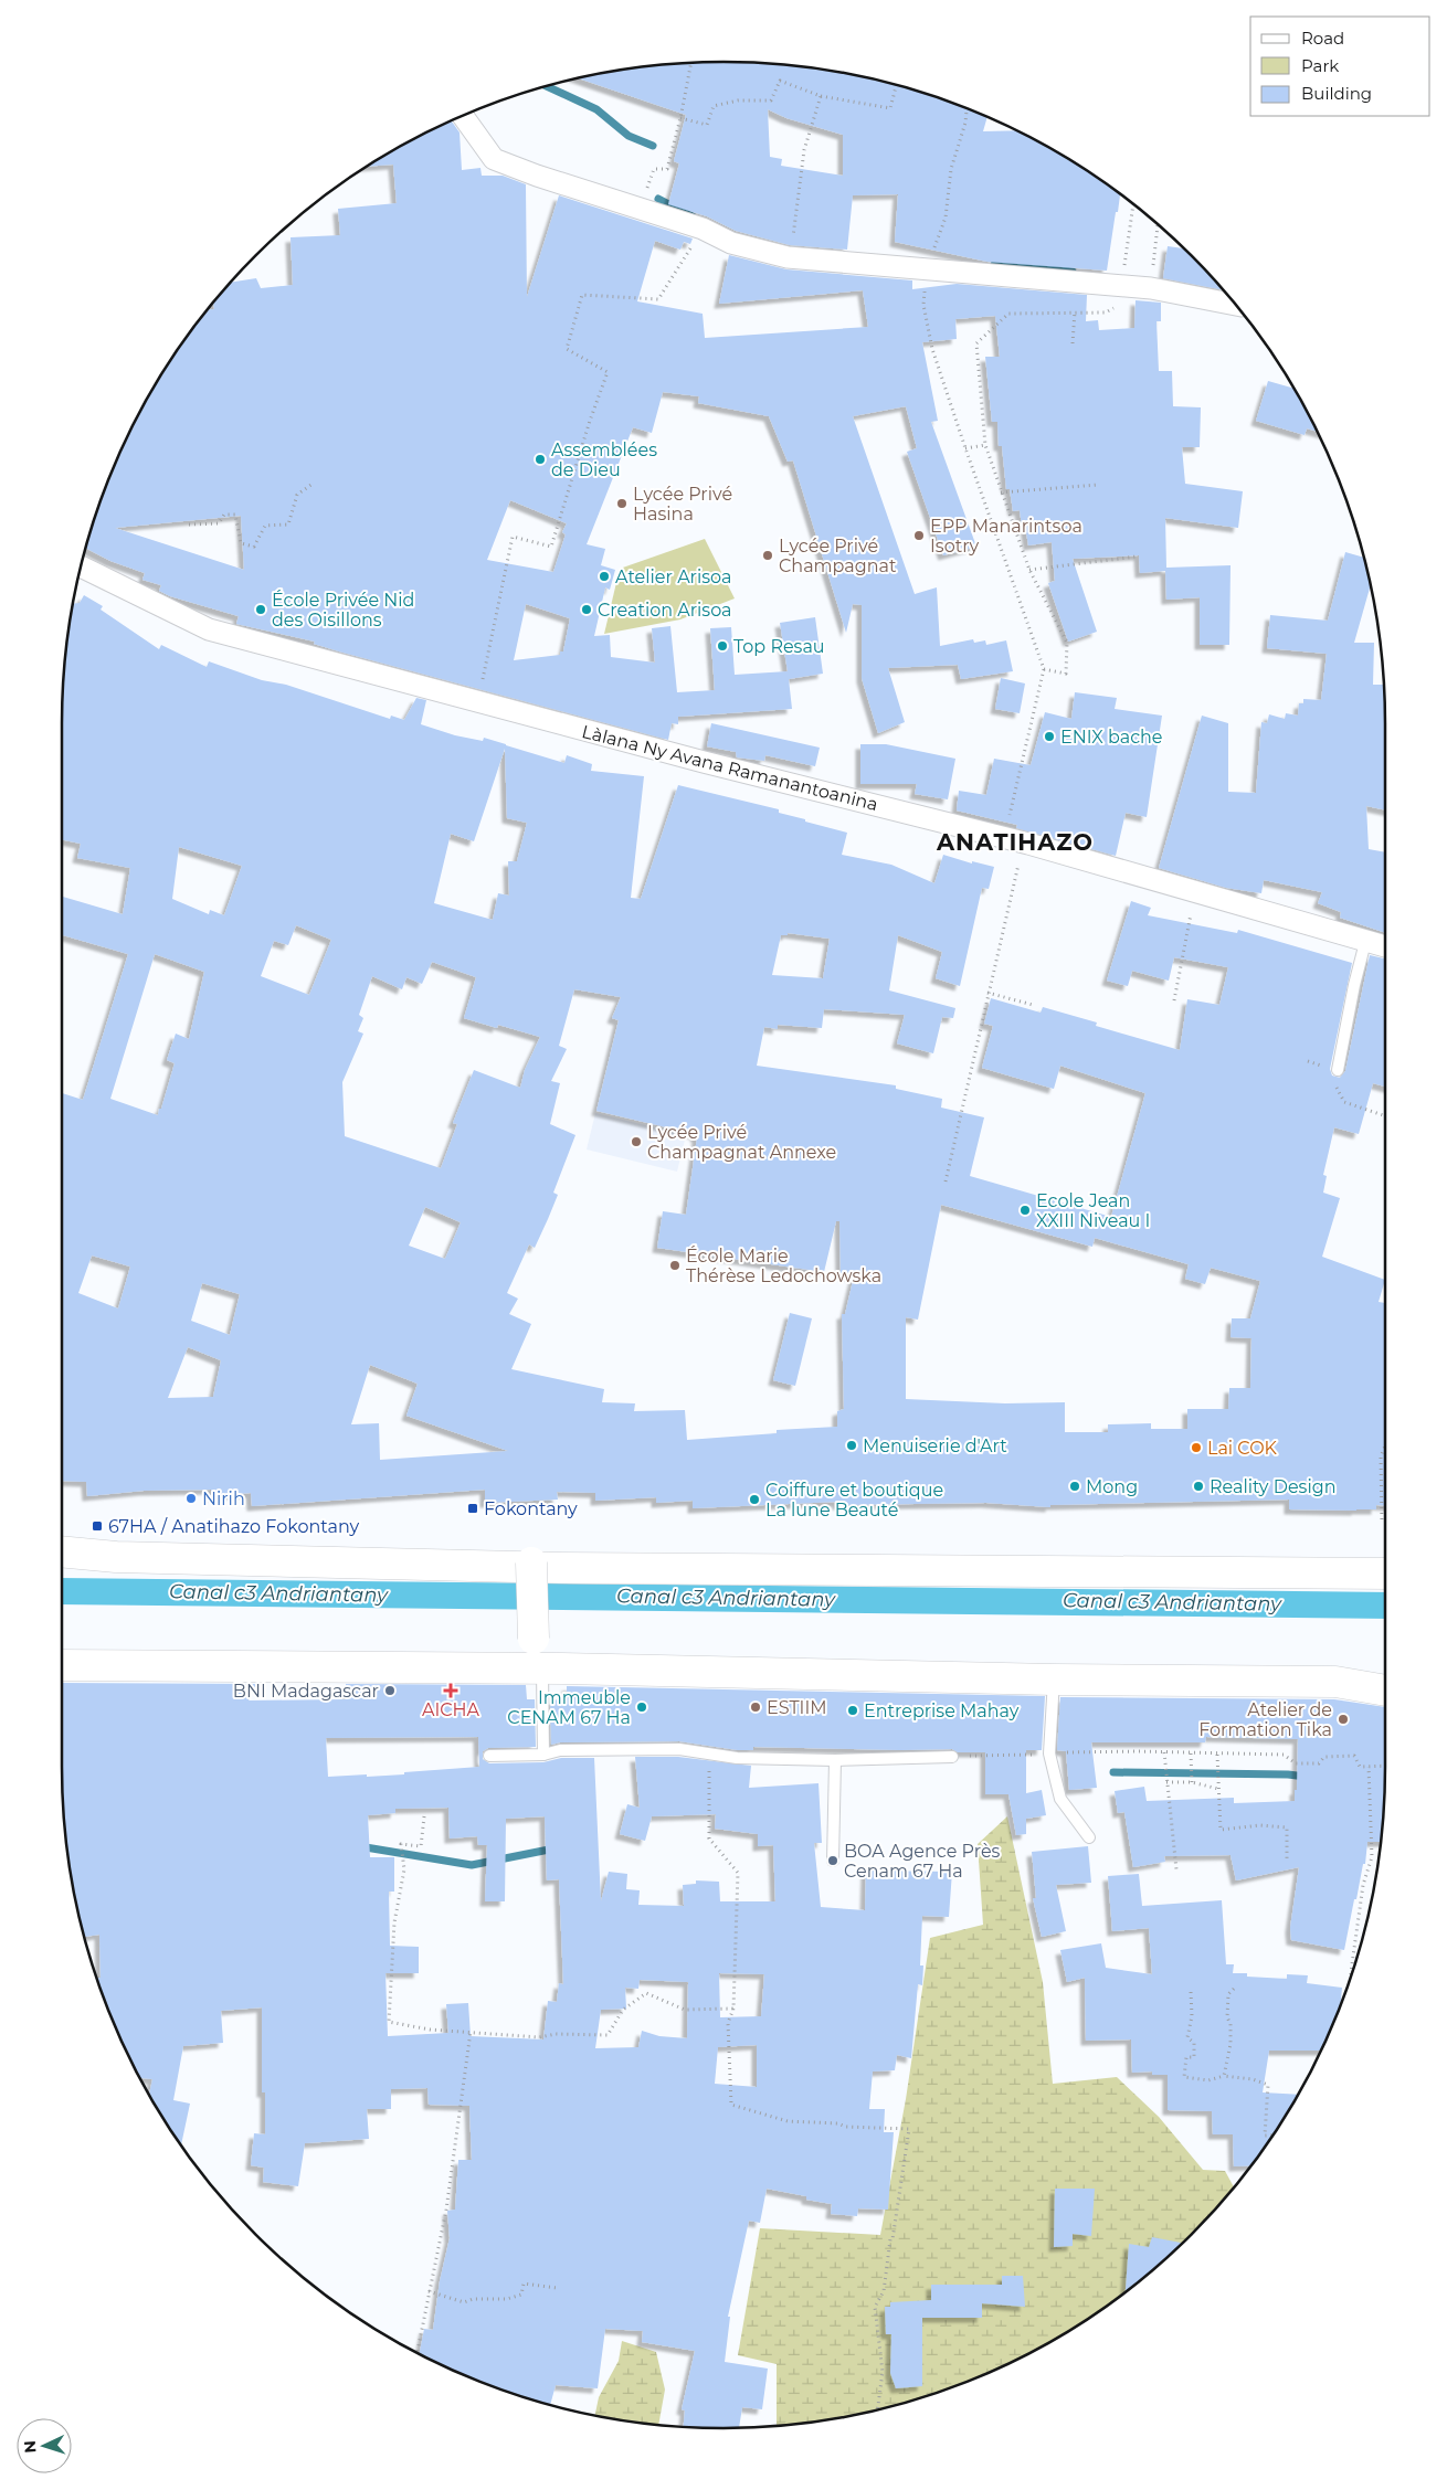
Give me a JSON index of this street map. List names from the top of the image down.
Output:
{
  "streets": {
    "street": ["Làlana Ny Avana Ramanantoanina"]
  },
  "districts": ["ANATIHAZO"],
  "water": ["Canal c3 Andriantany"],
  "places": {
    "other": [
      "Assemblées de Dieu",
      "Lycée Privé Hasina",
      "EPP Manarintsoa Isotry",
      "Lycée Privé Champagnat",
      "Atelier Arisoa",
      "École Privée Nid des Oisillons",
      "Creation Arisoa",
      "Top Resau",
      "ENIX bache",
      "Lycée Privé Champagnat Annexe",
      "Ecole Jean XXIII Niveau I",
      "École Marie Thérèse Ledochowska",
      "Menuiserie d'Art",
      "Lai COK",
      "Mong",
      "Reality Design",
      "Nirih",
      "Coiffure et boutique La lune Beauté",
      "BNI Madagascar",
      "Immeuble CENAM 67 Ha",
      "ESTIIM",
      "Entreprise Mahay",
      "Atelier de Formation Tika",
      "BOA Agence Près Cenam 67 Ha"
    ],
    "transit": ["Fokontany", "67HA / Anatihazo Fokontany"],
    "health": ["AICHA"]
  },
  "legend": ["Road", "Park", "Building"],
  "north": "left"
}
